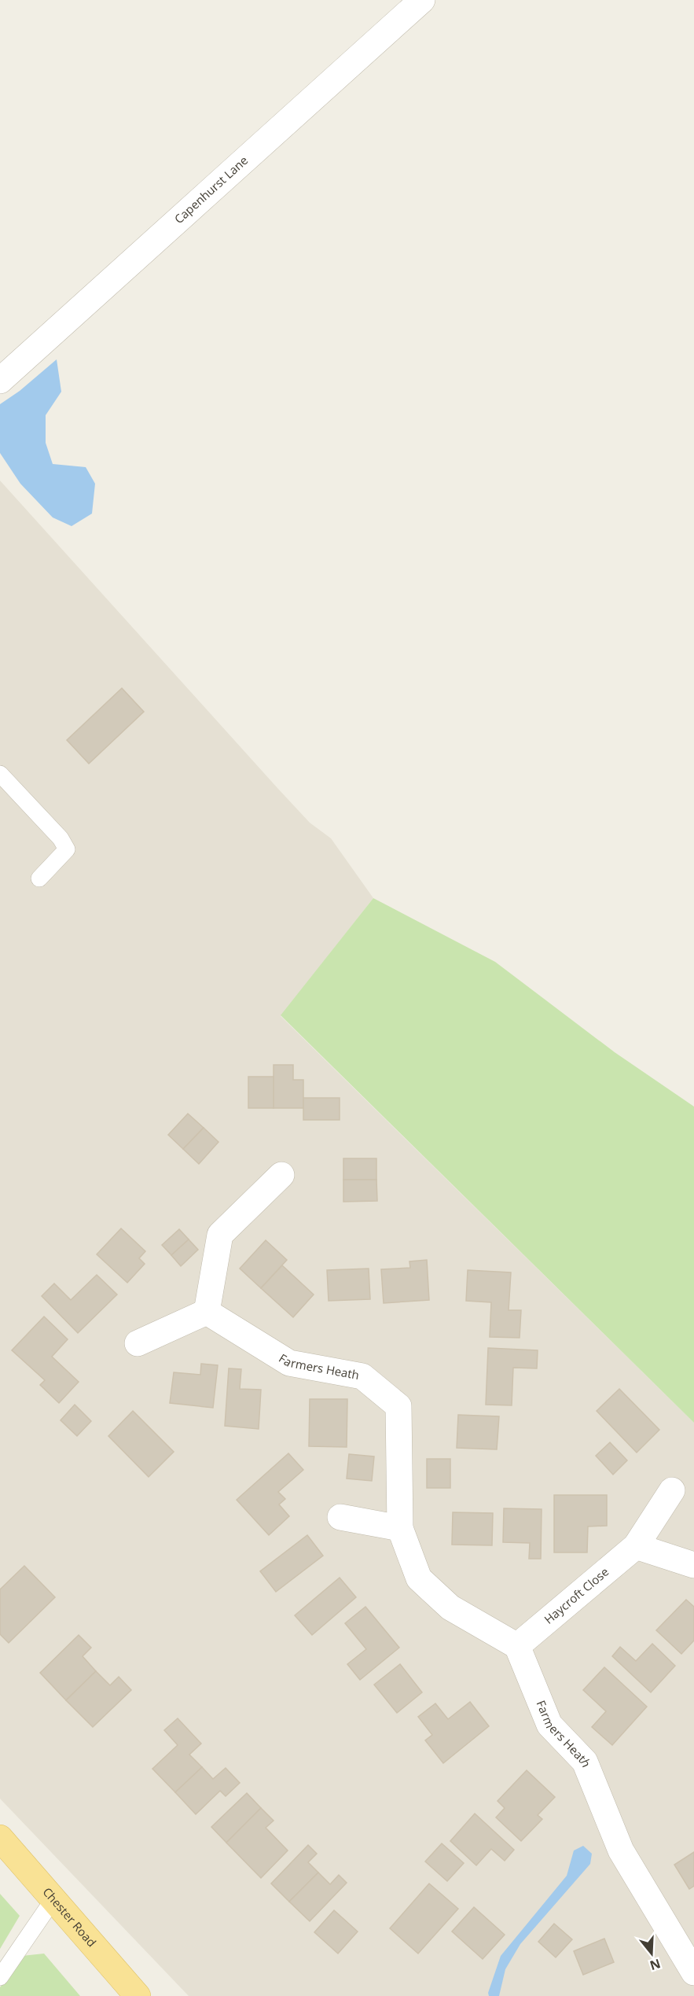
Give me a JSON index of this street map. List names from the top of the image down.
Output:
{
  "streets": {
    "main road": ["Chester Road"],
    "street": ["Capenhurst Lane", "Farmers Heath", "Haycroft Close"]
  },
  "crossings": [
    ["Farmers Heath", "Haycroft Close"]
  ],
  "north": "bottom"
}
